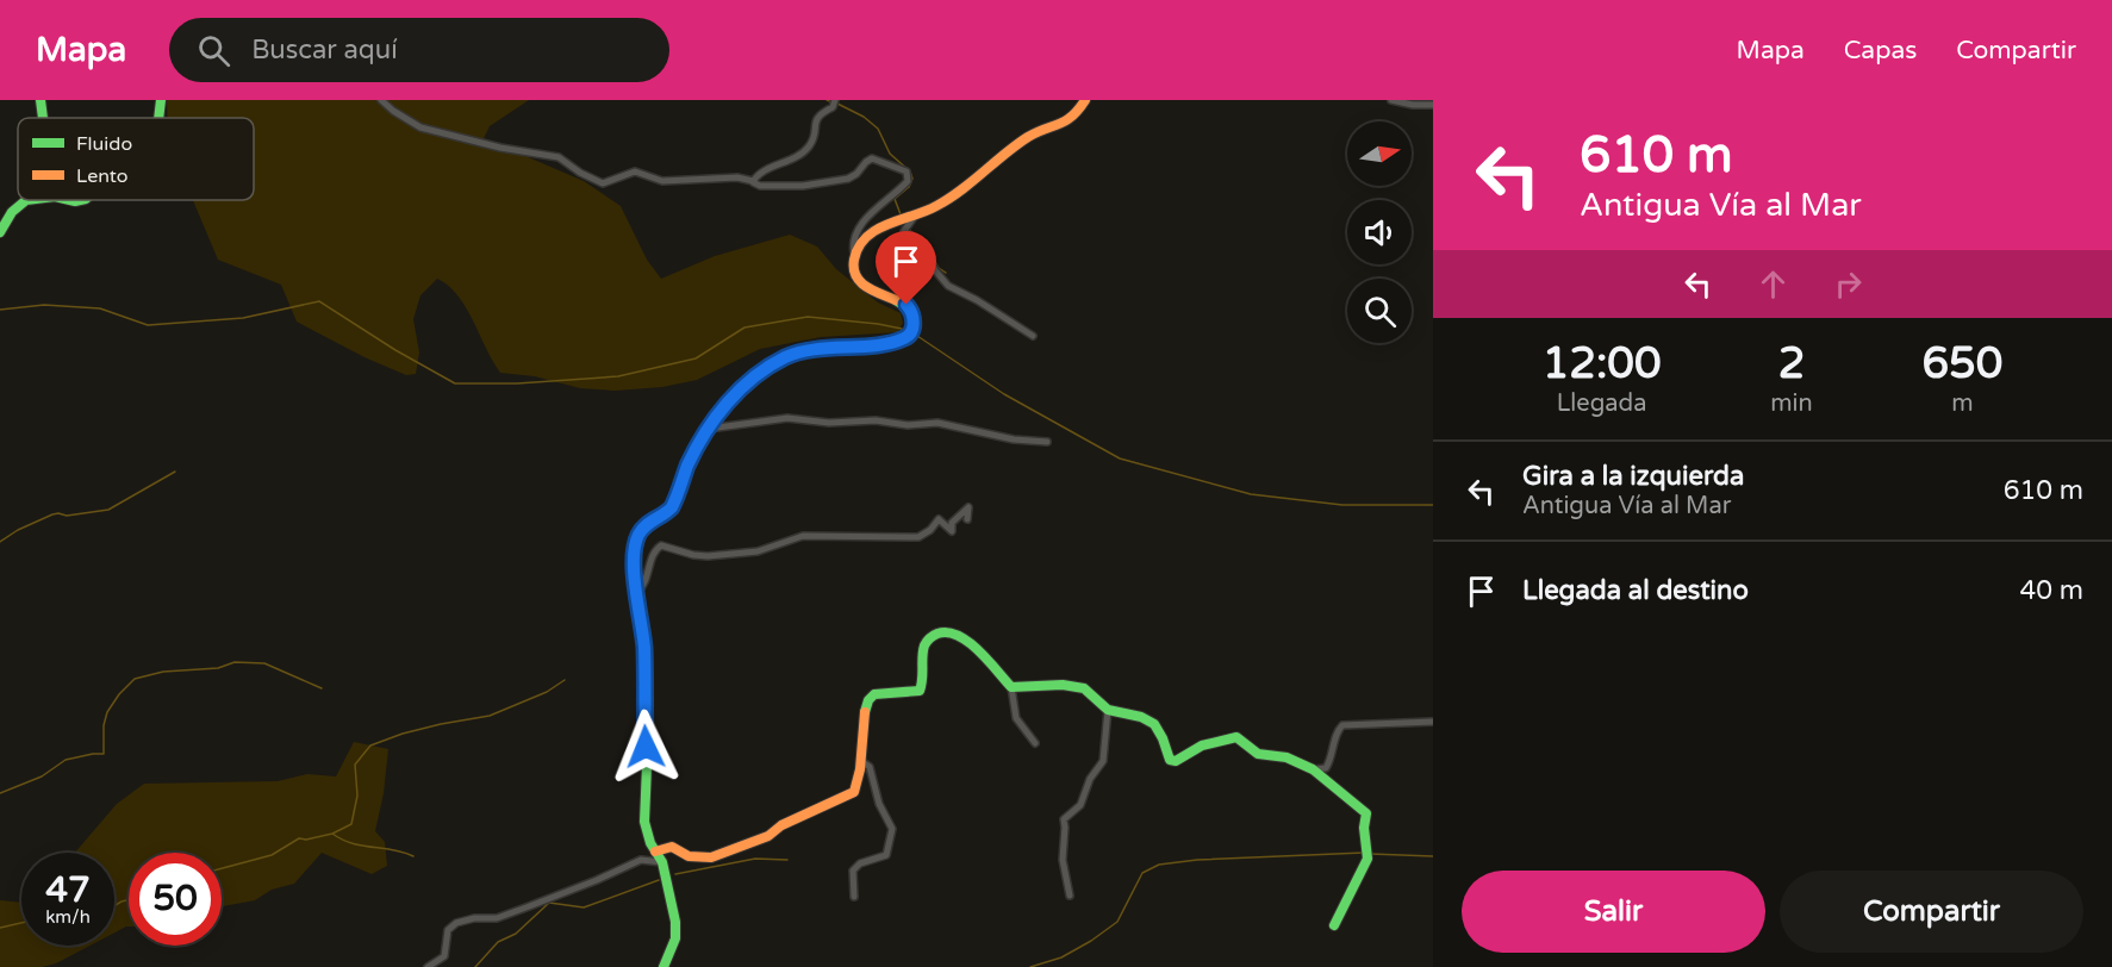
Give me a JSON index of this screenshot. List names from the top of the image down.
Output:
{
  "legend": ["Fluido", "Lento"],
  "north": "right",
  "page": {
    "header": "Mapa",
    "search": "Buscar aquí",
    "nav": ["Mapa", "Capas", "Compartir"],
    "turn": ["610 m", "Antigua Vía al Mar"],
    "eta": [
      "12:00",
      "Llegada",
      "2",
      "min",
      "650",
      "m"
    ],
    "list": [
      {
        "name": "Gira a la izquierda",
        "note": "Antigua Vía al Mar",
        "value": "610 m"
      },
      {
        "name": "Llegada al destino",
        "value": "40 m"
      }
    ],
    "speed": "47 km/h",
    "limit": "50",
    "buttons": ["Salir", "Compartir"]
  }
}
